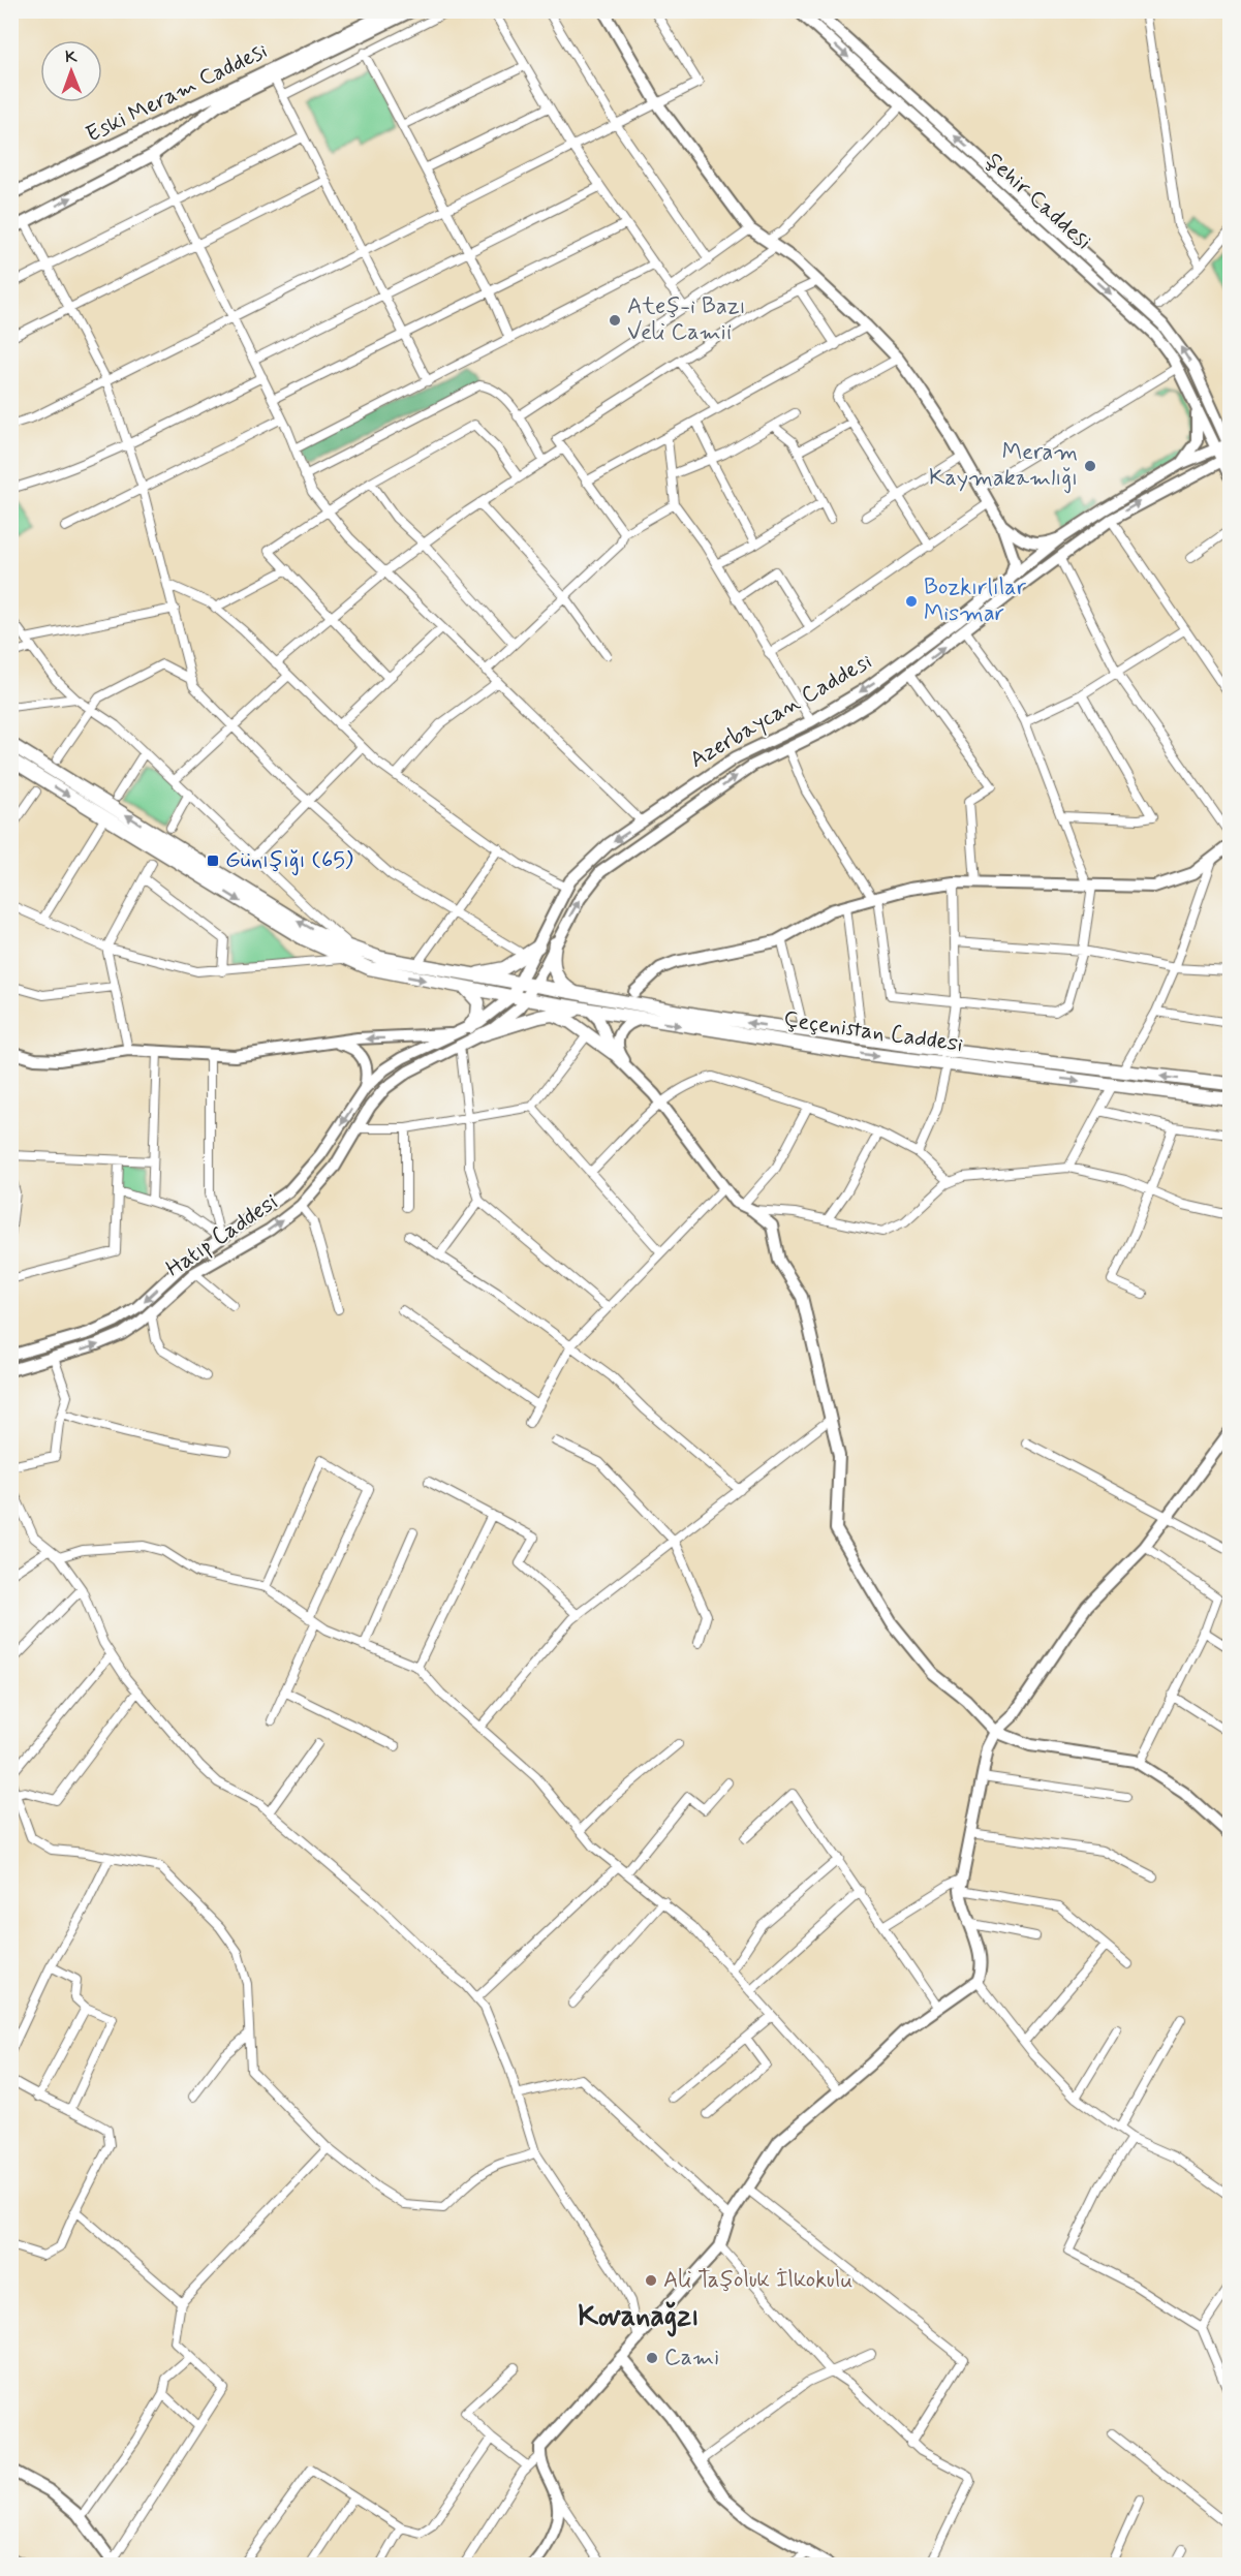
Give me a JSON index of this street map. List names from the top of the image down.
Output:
{
  "streets": {
    "main road": ["Çeçenistan Caddesi"],
    "street": [
      "Eski Meram Caddesi",
      "Şehir Caddesi",
      "Azerbaycan Caddesi",
      "Hatıp Caddesi"
    ]
  },
  "crossings": [
    ["Şehir Caddesi", "Azerbaycan Caddesi"],
    ["Azerbaycan Caddesi", "Çeçenistan Caddesi"],
    ["Azerbaycan Caddesi", "Hatıp Caddesi"]
  ],
  "districts": ["Kovanağzı"],
  "places": {
    "other": [
      "Ateş-i Bazı Veli Camii",
      "Meram Kaymakamlığı",
      "Bozkırlılar Mismar",
      "Ali Taşoluk İlkokulu",
      "Cami"
    ],
    "transit": ["Günışığı (65)"]
  },
  "north": "top"
}
